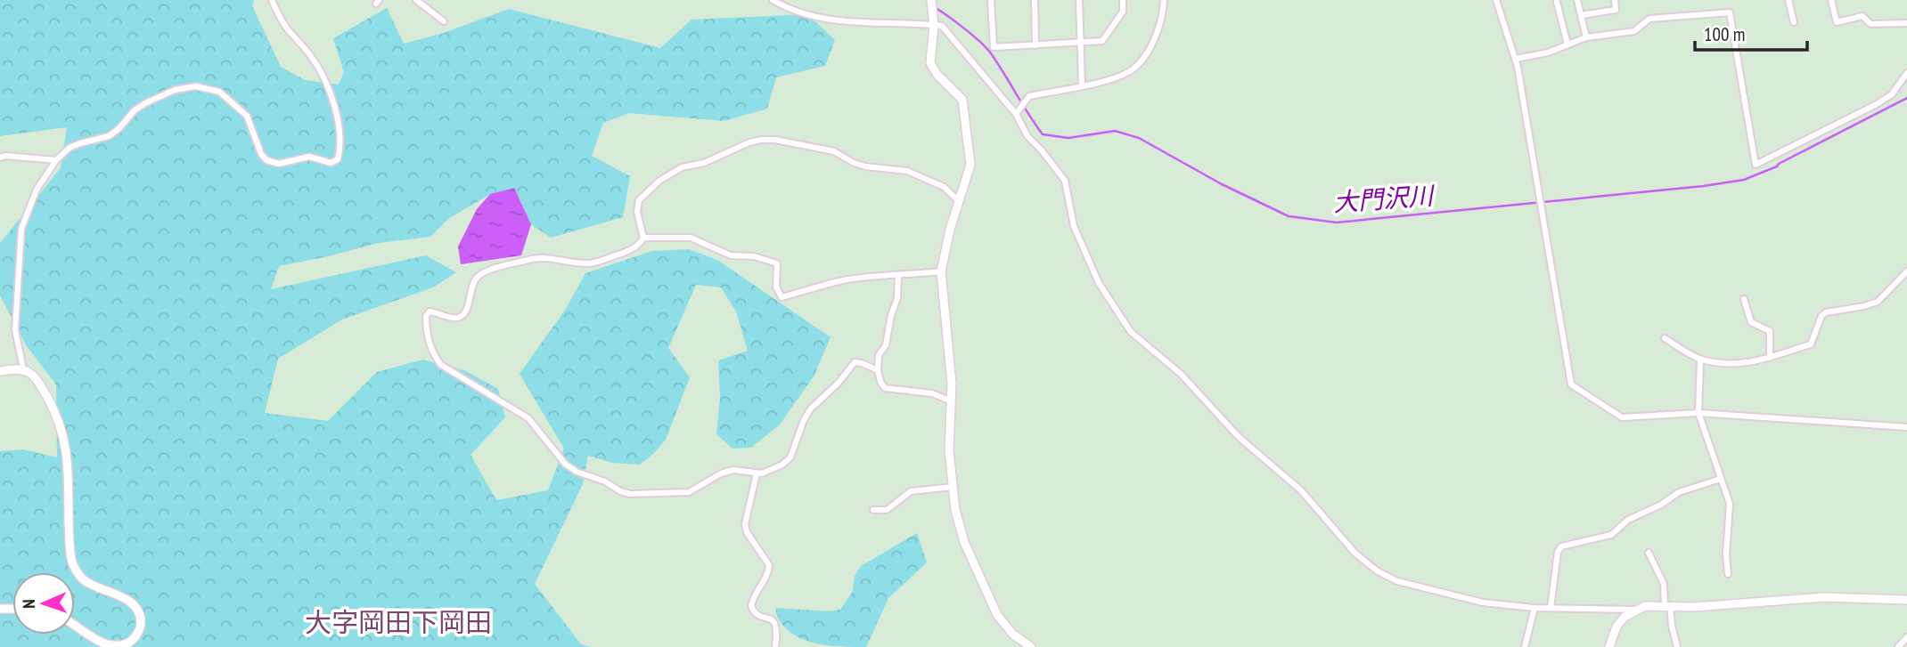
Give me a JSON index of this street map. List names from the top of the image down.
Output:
{
  "districts": ["大字岡田下岡田"],
  "water": ["大門沢川"],
  "scale_bar": "100 m",
  "north": "left"
}
